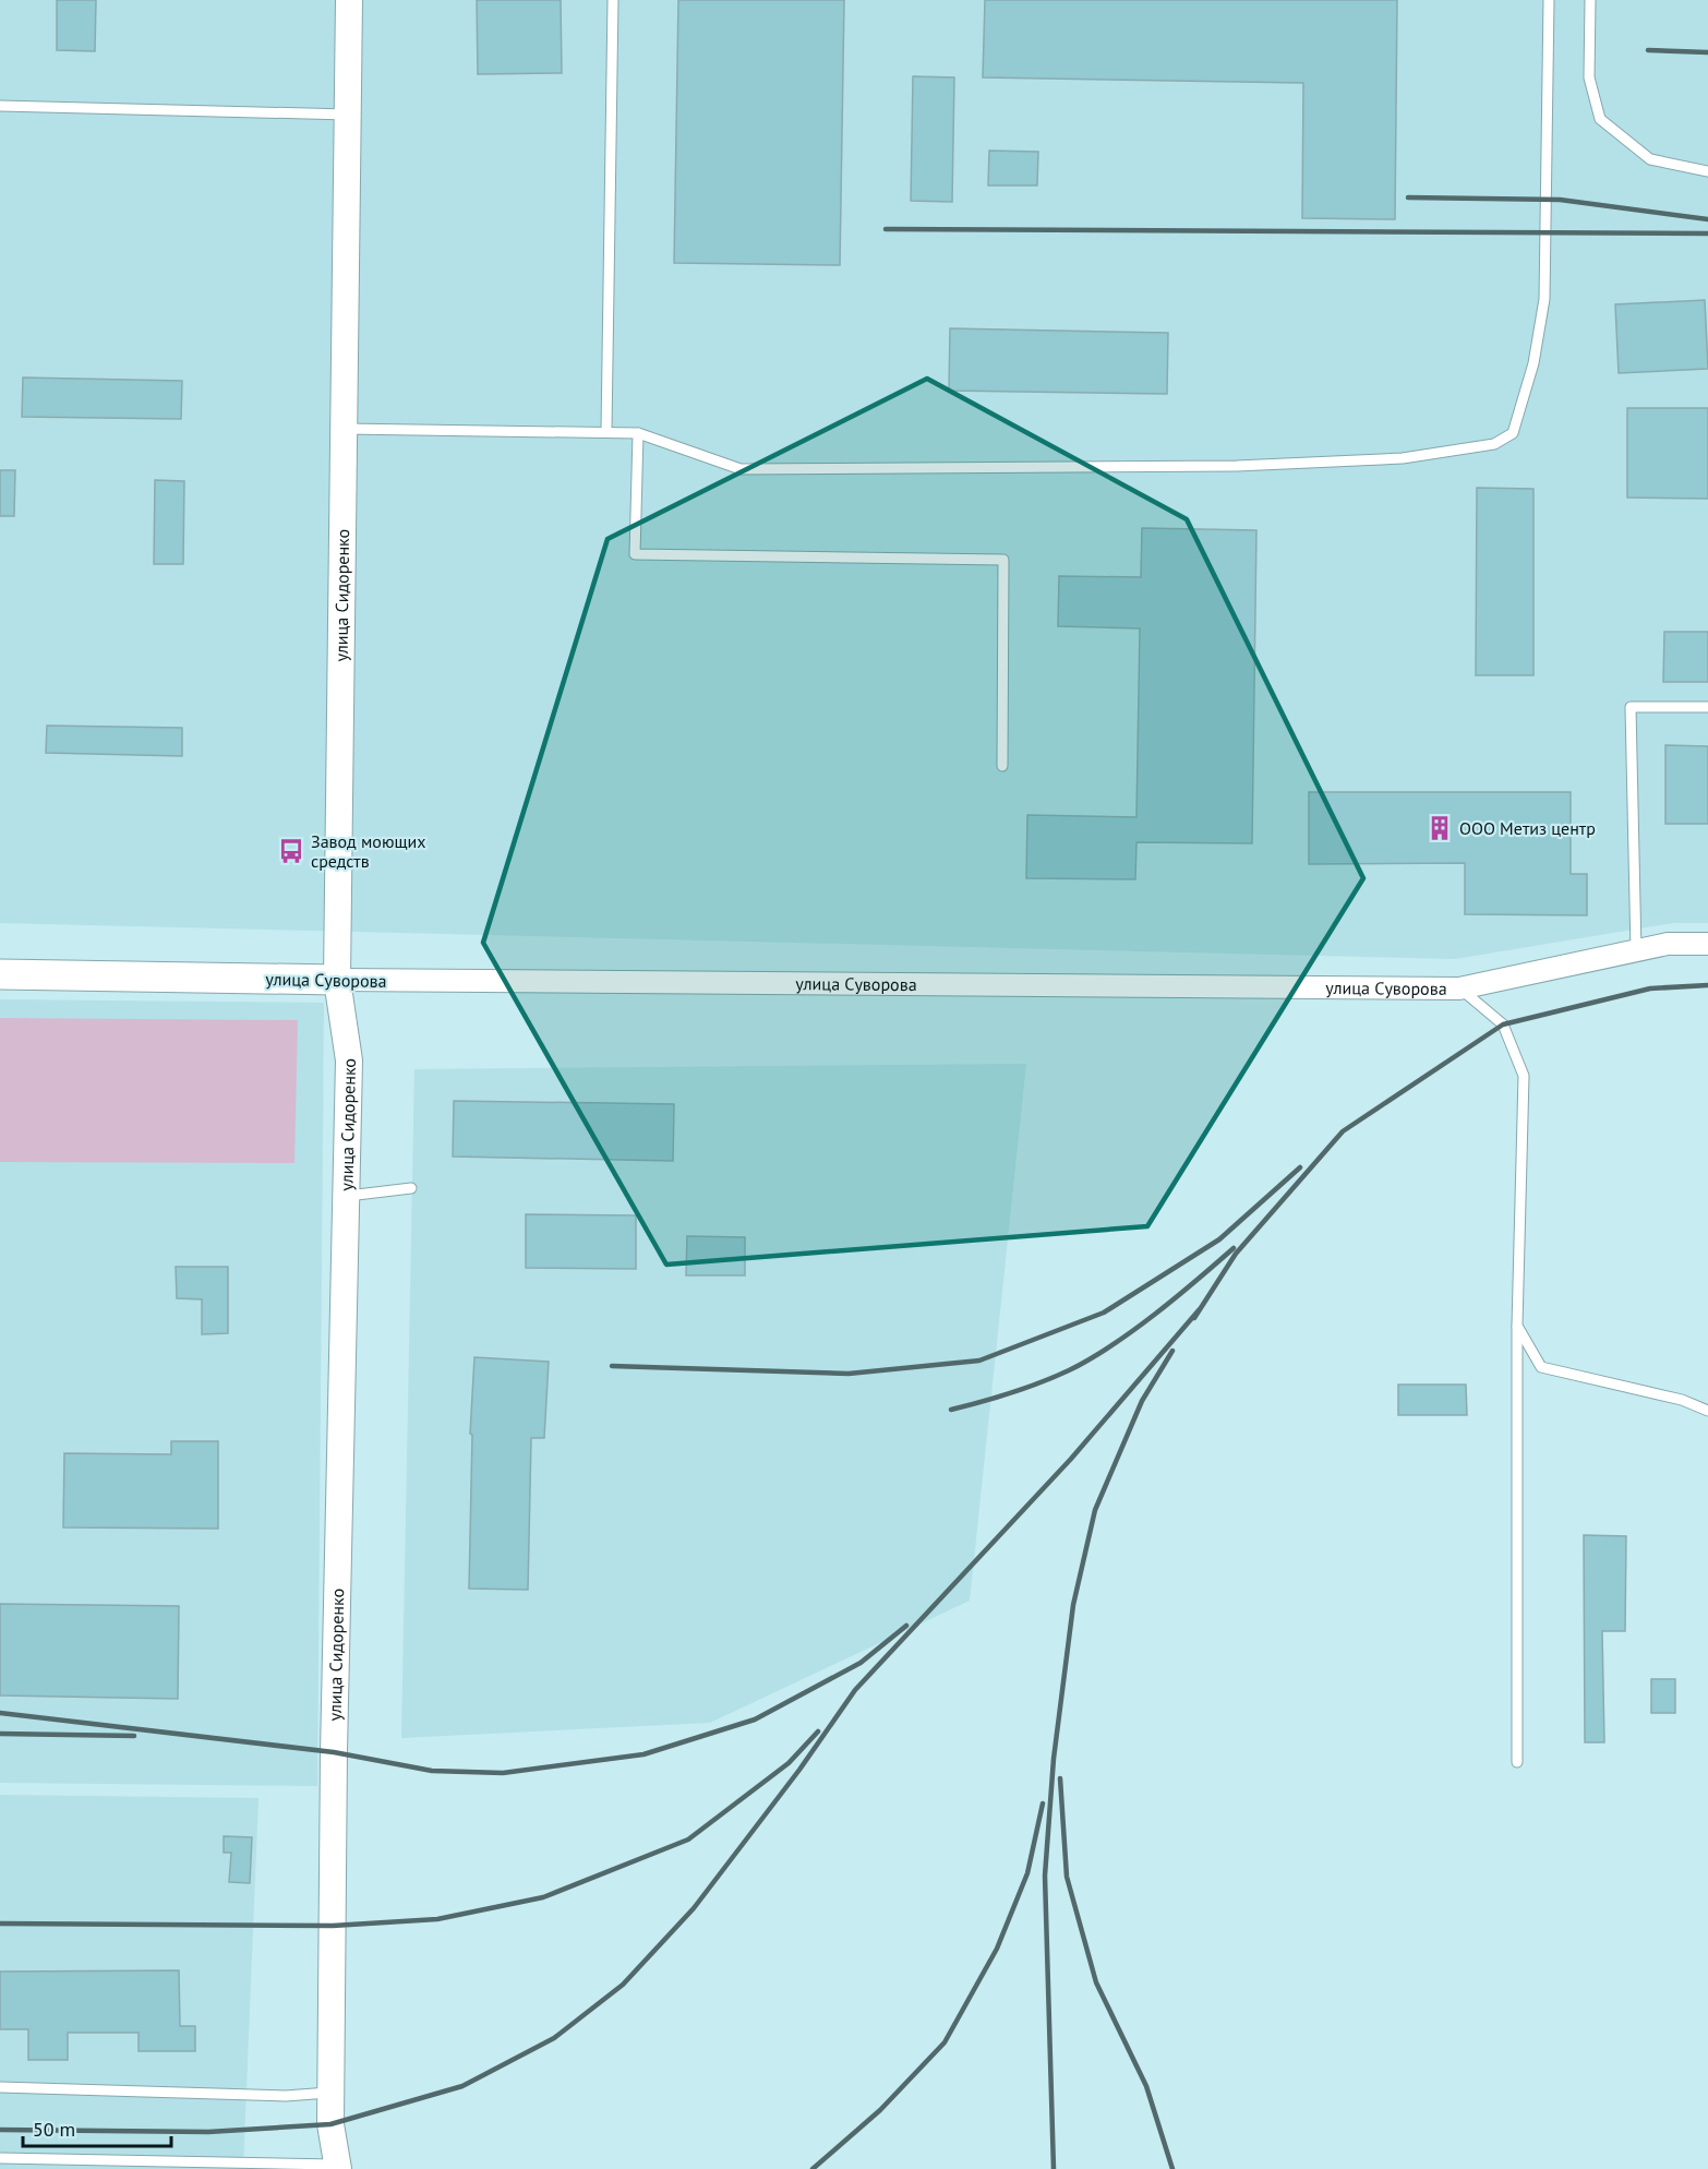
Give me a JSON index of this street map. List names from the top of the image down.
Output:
{
  "streets": {
    "main road": ["улица Суворова"],
    "street": ["улица Сидоренко"]
  },
  "crossings": [
    ["улица Сидоренко", "улица Суворова"]
  ],
  "places": {
    "building": ["ООО Метиз центр"],
    "bus stop": ["Завод моющих средств"]
  },
  "scale_bar": "50 m"
}
